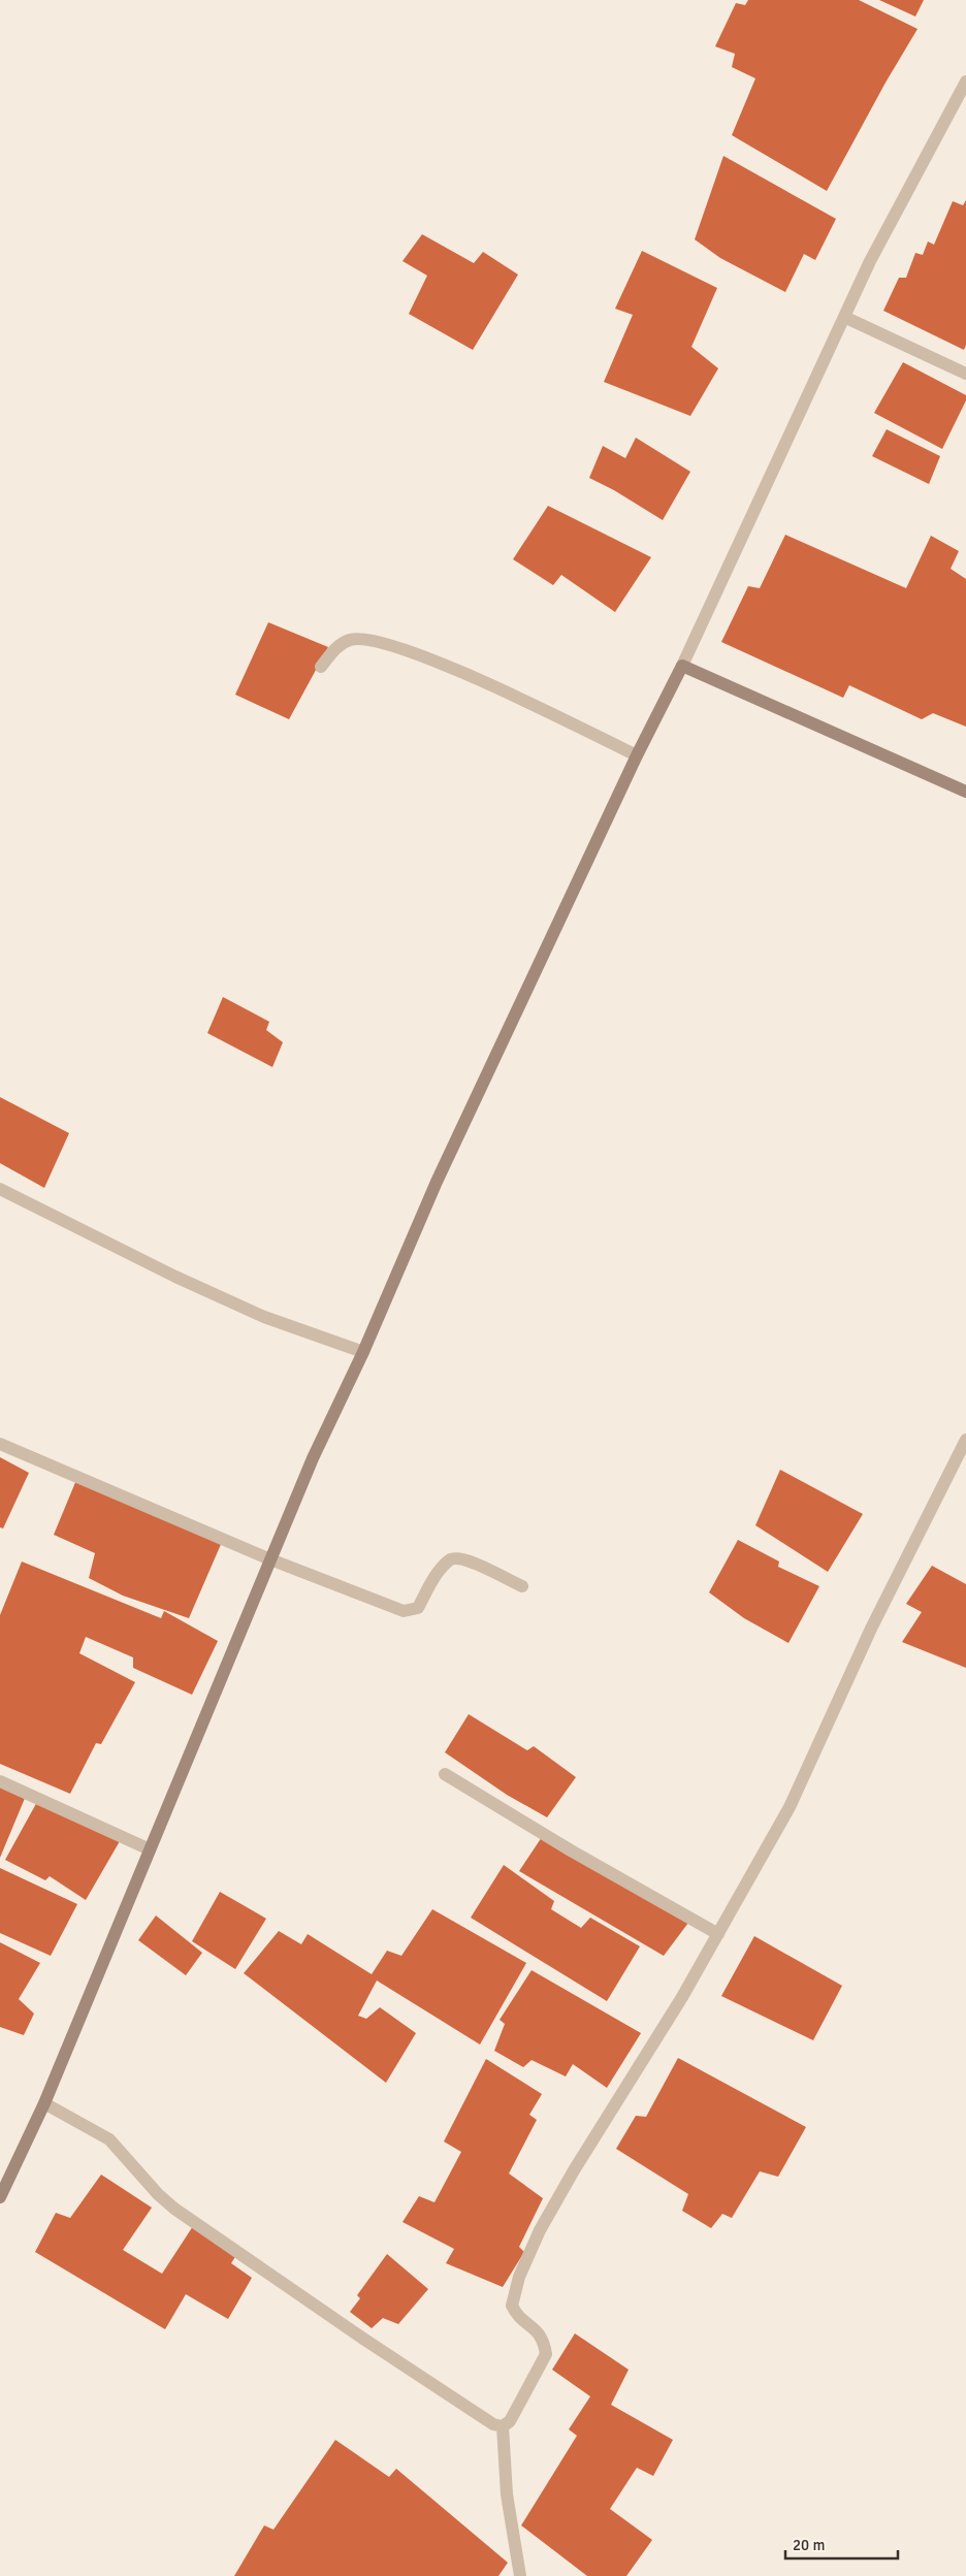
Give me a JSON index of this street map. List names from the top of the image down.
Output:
{
  "scale_bar": "20 m"
}
